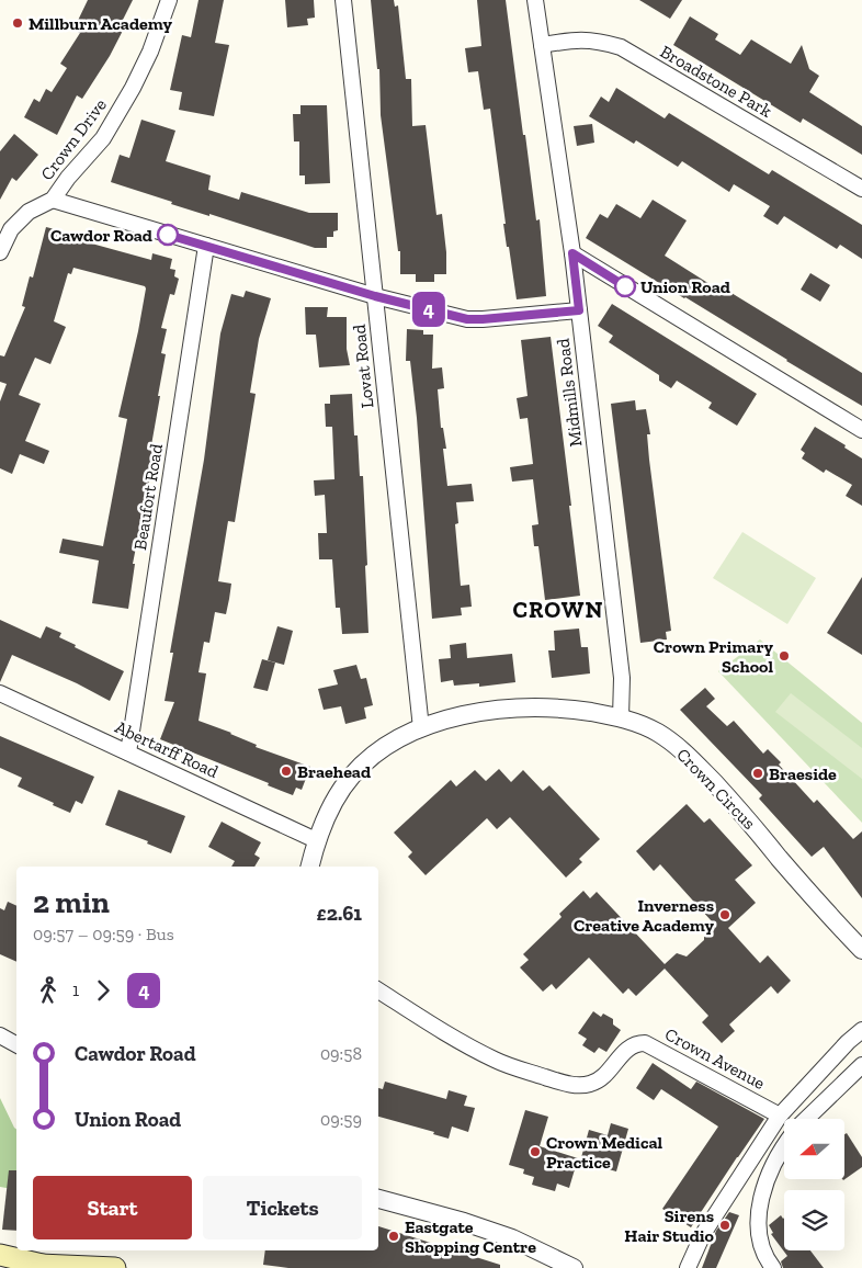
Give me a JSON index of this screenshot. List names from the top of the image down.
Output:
{
  "streets": {
    "street": [
      "Broadstone Park",
      "Crown Drive",
      "Lovat Road",
      "Midmills Road",
      "Beaufort Road",
      "Abertarff Road",
      "Crown Circus",
      "Crown Avenue"
    ]
  },
  "crossings": [
    ["Broadstone Park", "Midmills Road"],
    ["Lovat Road", "Crown Circus"],
    ["Midmills Road", "Crown Circus"],
    ["Beaufort Road", "Abertarff Road"],
    ["Abertarff Road", "Crown Circus"]
  ],
  "districts": ["CROWN"],
  "places": [
    "Millburn Academy",
    "Cawdor Road",
    "Union Road",
    "Crown Primary School",
    "Braehead",
    "Braeside",
    "Inverness Creative Academy",
    "Crown Medical Practice",
    "Sirens Hair Studio",
    "Eastgate Shopping Centre"
  ],
  "lines": ["bus line 4"],
  "north": "left",
  "page": {
    "on_map": "4",
    "heading": ["2 min", "09:57 – 09:59 · Bus", "£2.61"],
    "legs": ["1", "4"],
    "list": [
      {
        "name": "Cawdor Road",
        "value": "09:58"
      },
      {
        "name": "Union Road",
        "value": "09:59"
      }
    ],
    "buttons": ["Start", "Tickets"]
  }
}
